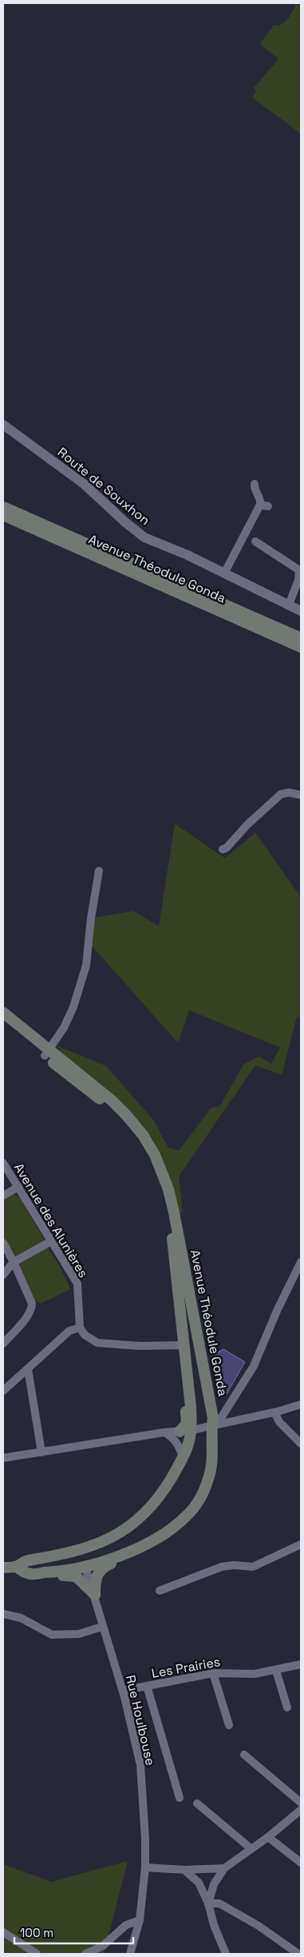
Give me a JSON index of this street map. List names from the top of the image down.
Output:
{
  "streets": {
    "main road": ["Avenue Théodule Gonda"],
    "street": [
      "Route de Souxhon",
      "Avenue des Alunières",
      "Les Prairies",
      "Rue Houlbouse"
    ]
  },
  "crossings": [
    ["Avenue Théodule Gonda", "Rue Houlbouse"],
    ["Les Prairies", "Rue Houlbouse"]
  ],
  "scale_bar": "100 m"
}
